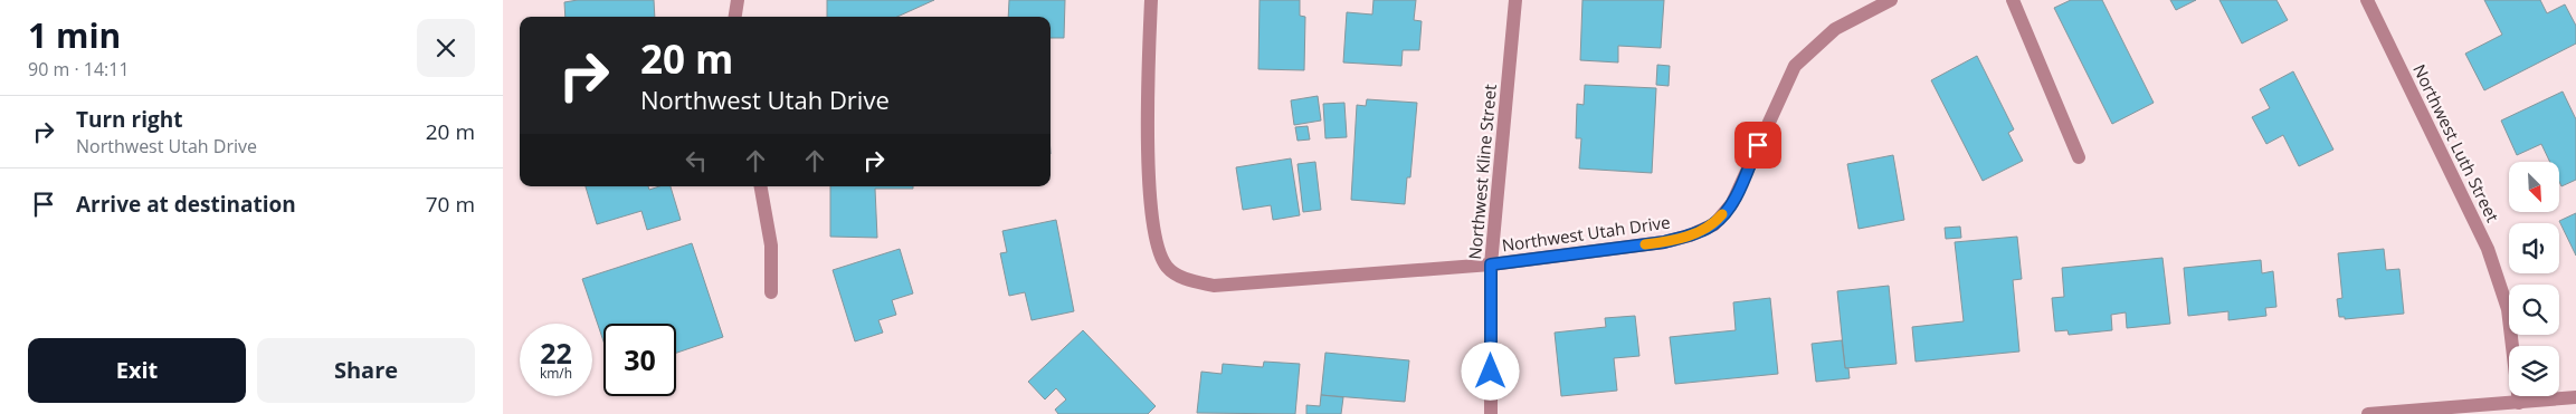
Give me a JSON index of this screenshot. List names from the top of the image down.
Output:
{
  "streets": {
    "street": ["Northwest Luth Street", "Northwest Kline Street", "Northwest Utah Drive"]
  },
  "crossings": [
    ["Northwest Kline Street", "Northwest Utah Drive"]
  ],
  "north": "bottom right",
  "page": {
    "heading": ["1 min", "90 m · 14:11"],
    "turn": ["20 m", "Northwest Utah Drive"],
    "list": [
      {
        "name": "Turn right",
        "note": "Northwest Utah Drive",
        "value": "20 m"
      },
      {
        "name": "Arrive at destination",
        "value": "70 m"
      }
    ],
    "speed": "22 km/h",
    "limit": "30",
    "buttons": ["Exit", "Share"]
  }
}
